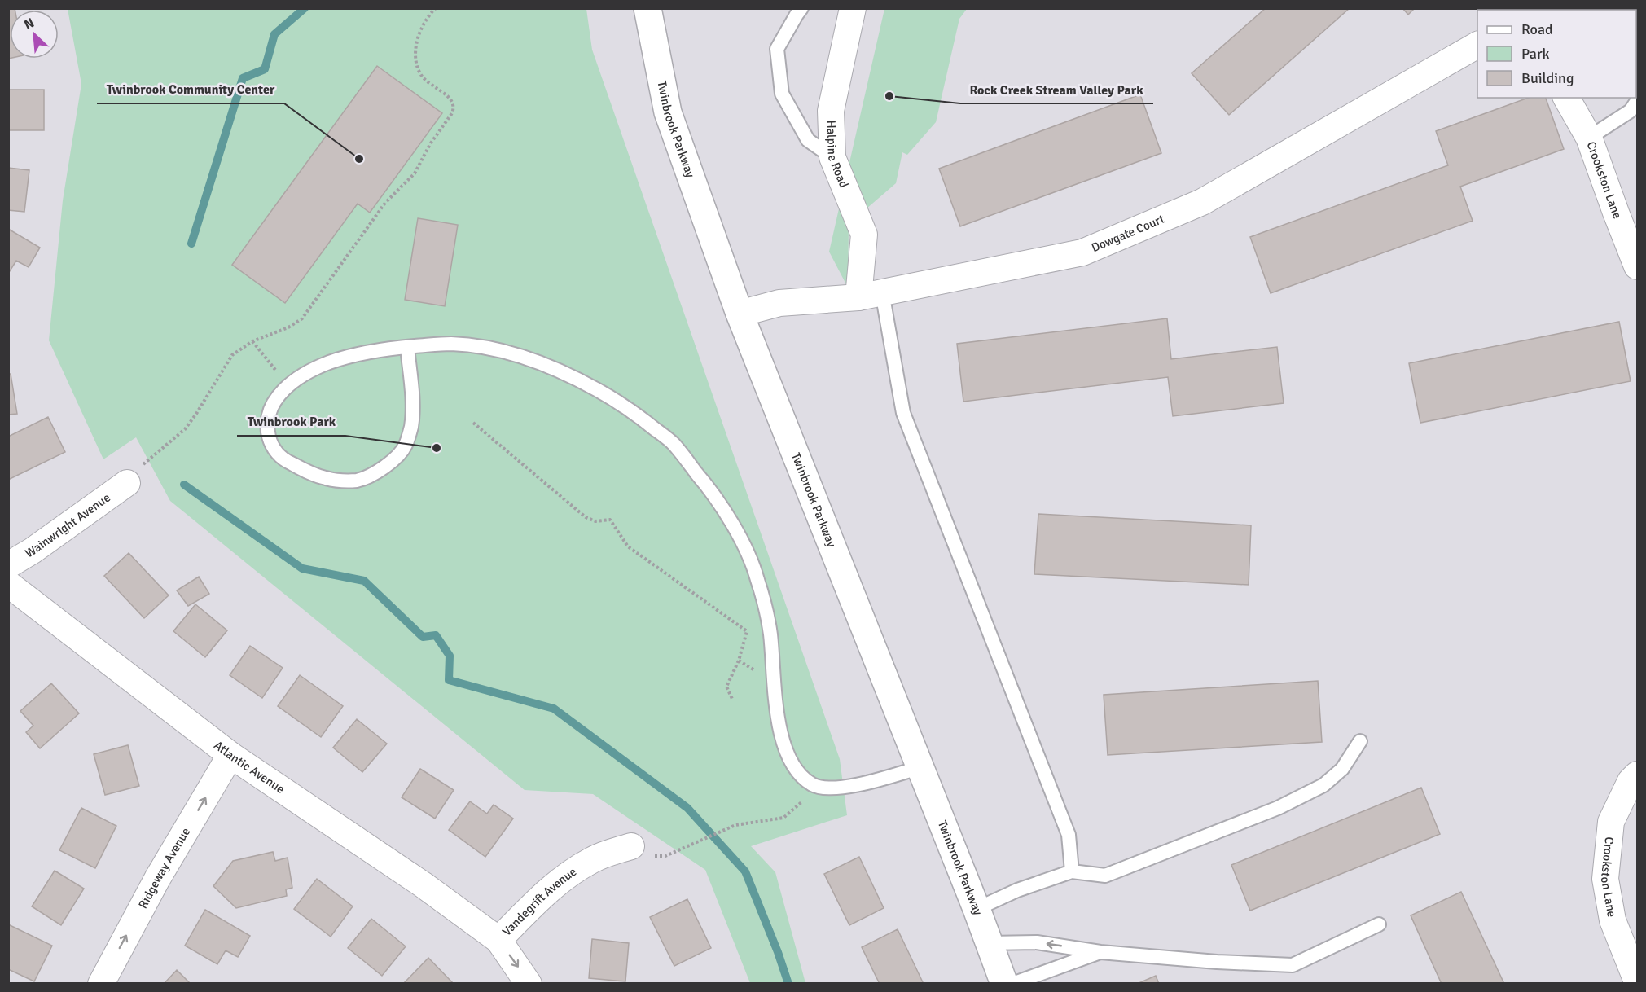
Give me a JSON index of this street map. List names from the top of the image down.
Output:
{
  "streets": {
    "main road": ["Twinbrook Parkway"],
    "street": [
      "Halpine Road",
      "Crookston Lane",
      "Dowgate Court",
      "Wainwright Avenue",
      "Atlantic Avenue",
      "Ridgeway Avenue",
      "Vandegrift Avenue"
    ]
  },
  "crossings": [
    ["Twinbrook Parkway", "Dowgate Court"],
    ["Halpine Road", "Dowgate Court"],
    ["Atlantic Avenue", "Ridgeway Avenue"],
    ["Atlantic Avenue", "Vandegrift Avenue"]
  ],
  "one_way": ["Ridgeway Avenue"],
  "places": ["Rock Creek Stream Valley Park", "Twinbrook Community Center", "Twinbrook Park"],
  "legend": ["Road", "Park", "Building"],
  "north": "top left"
}
